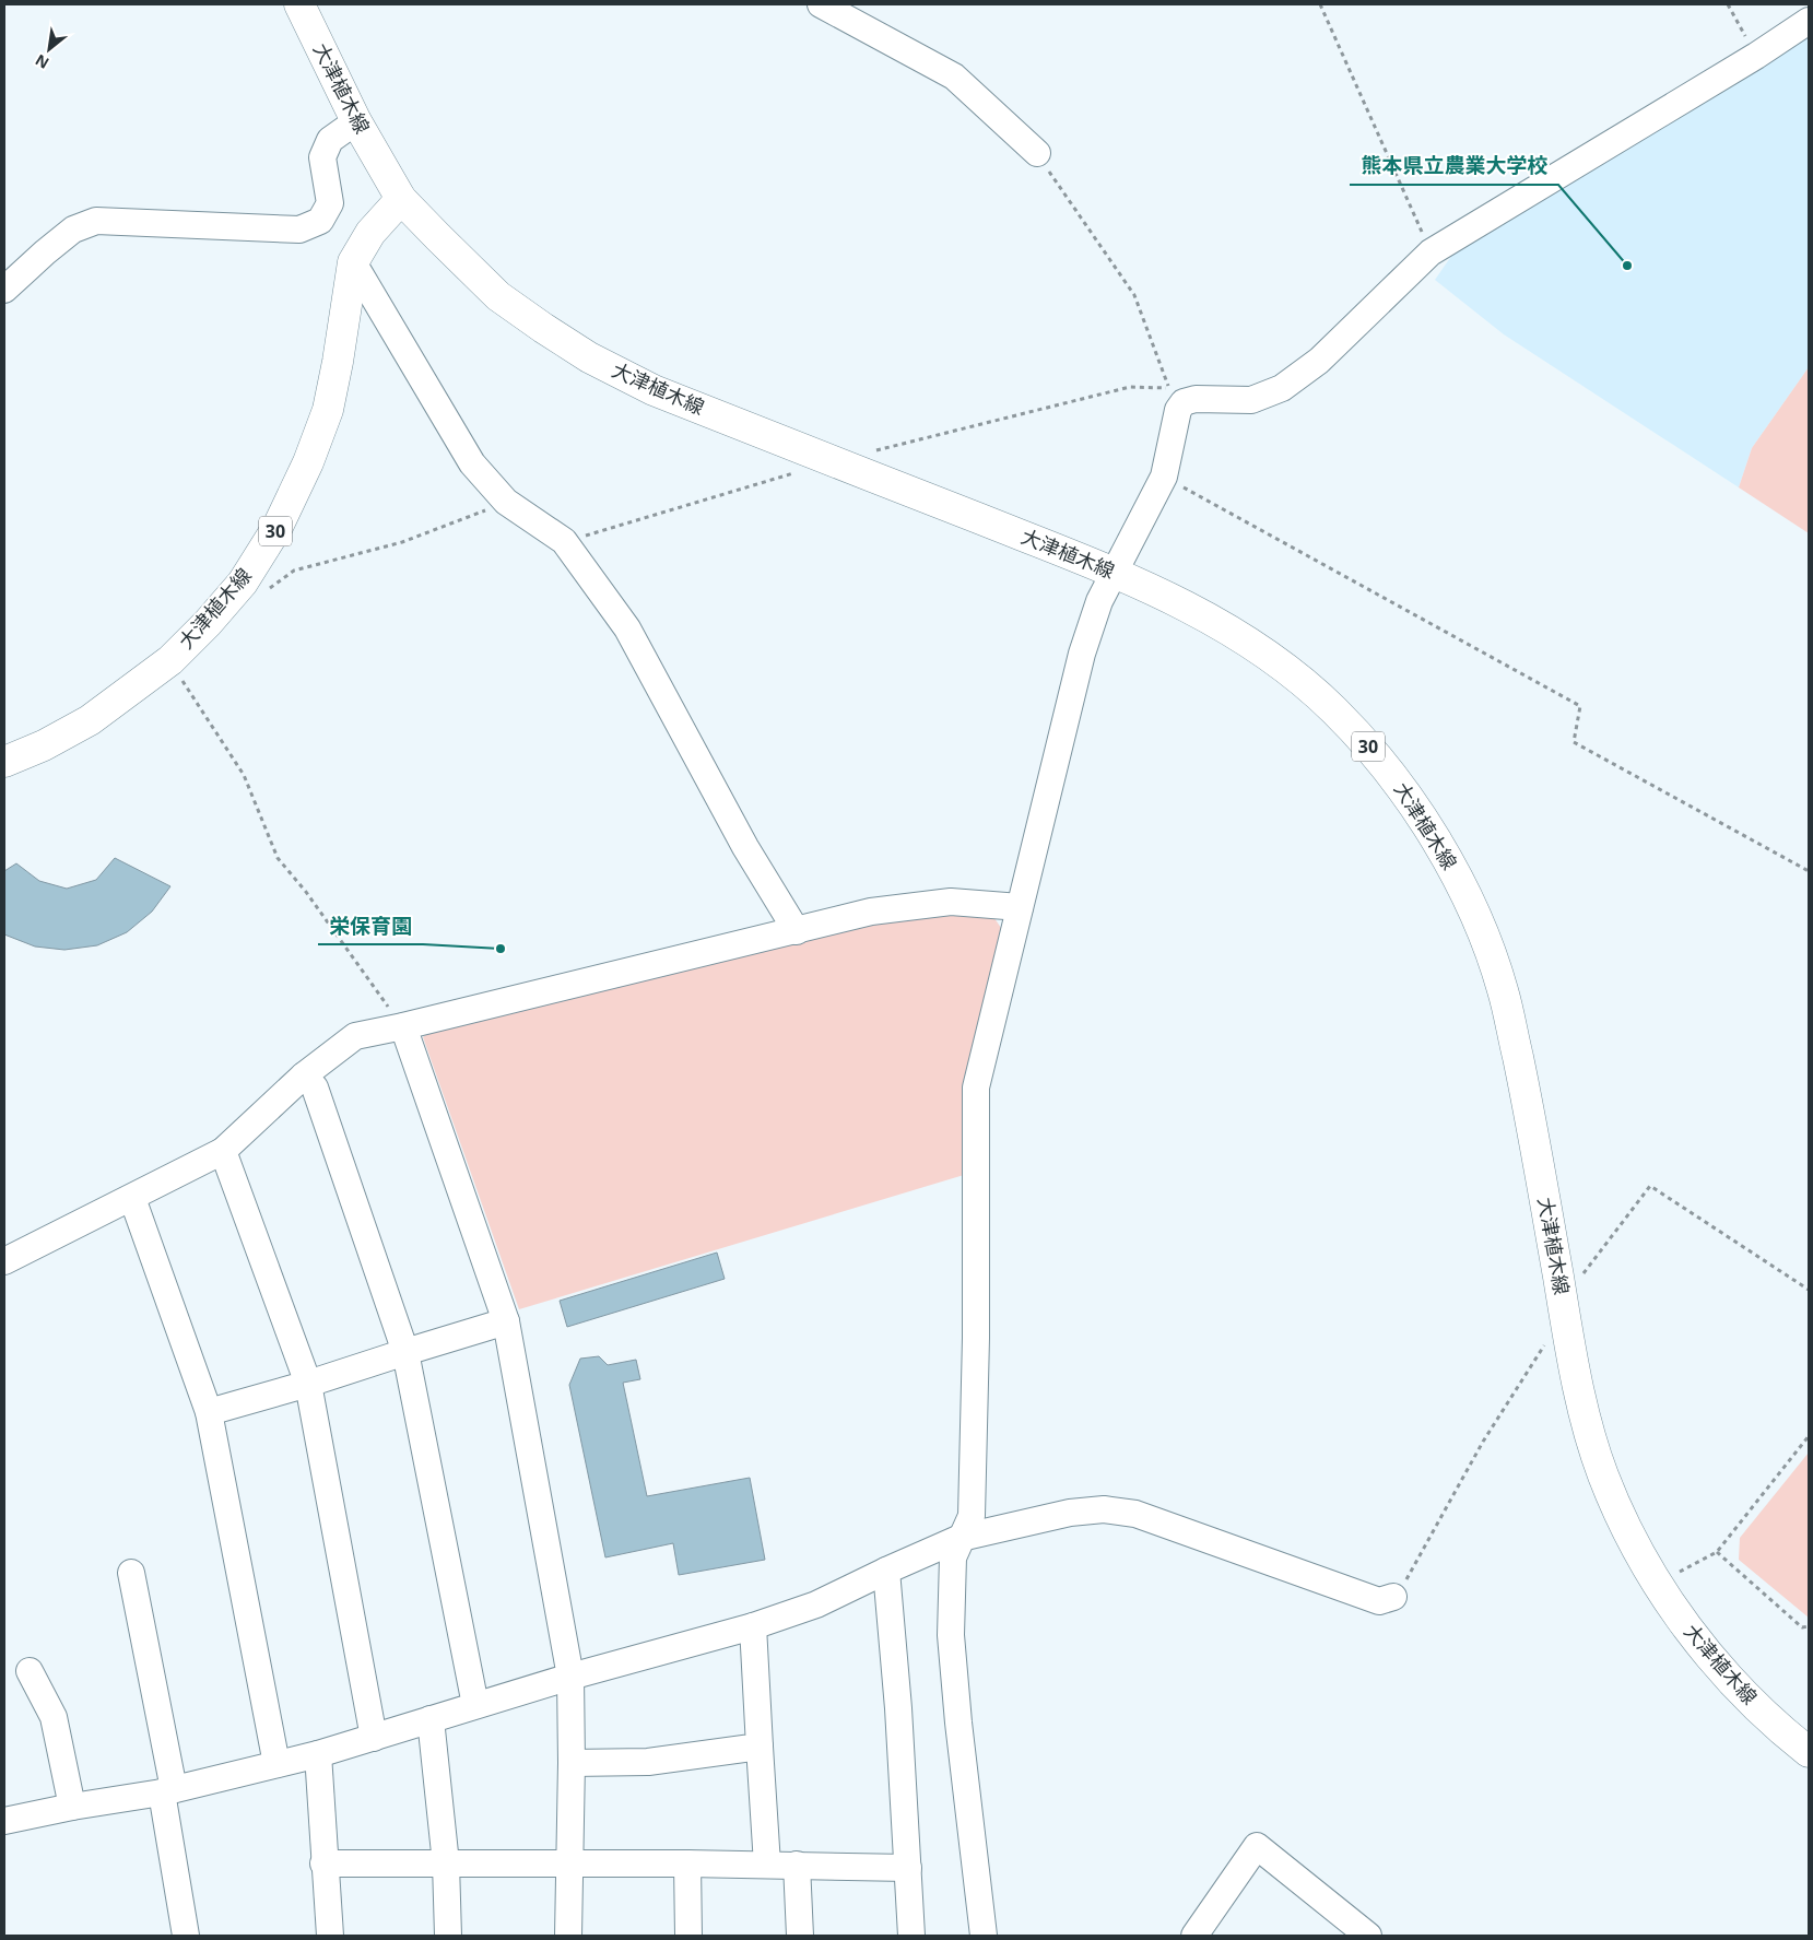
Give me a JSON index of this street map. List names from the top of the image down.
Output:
{
  "streets": {
    "main road": ["大津植木線", "30"]
  },
  "places": ["熊本県立農業大学校", "栄保育園"],
  "north": "bottom left"
}
